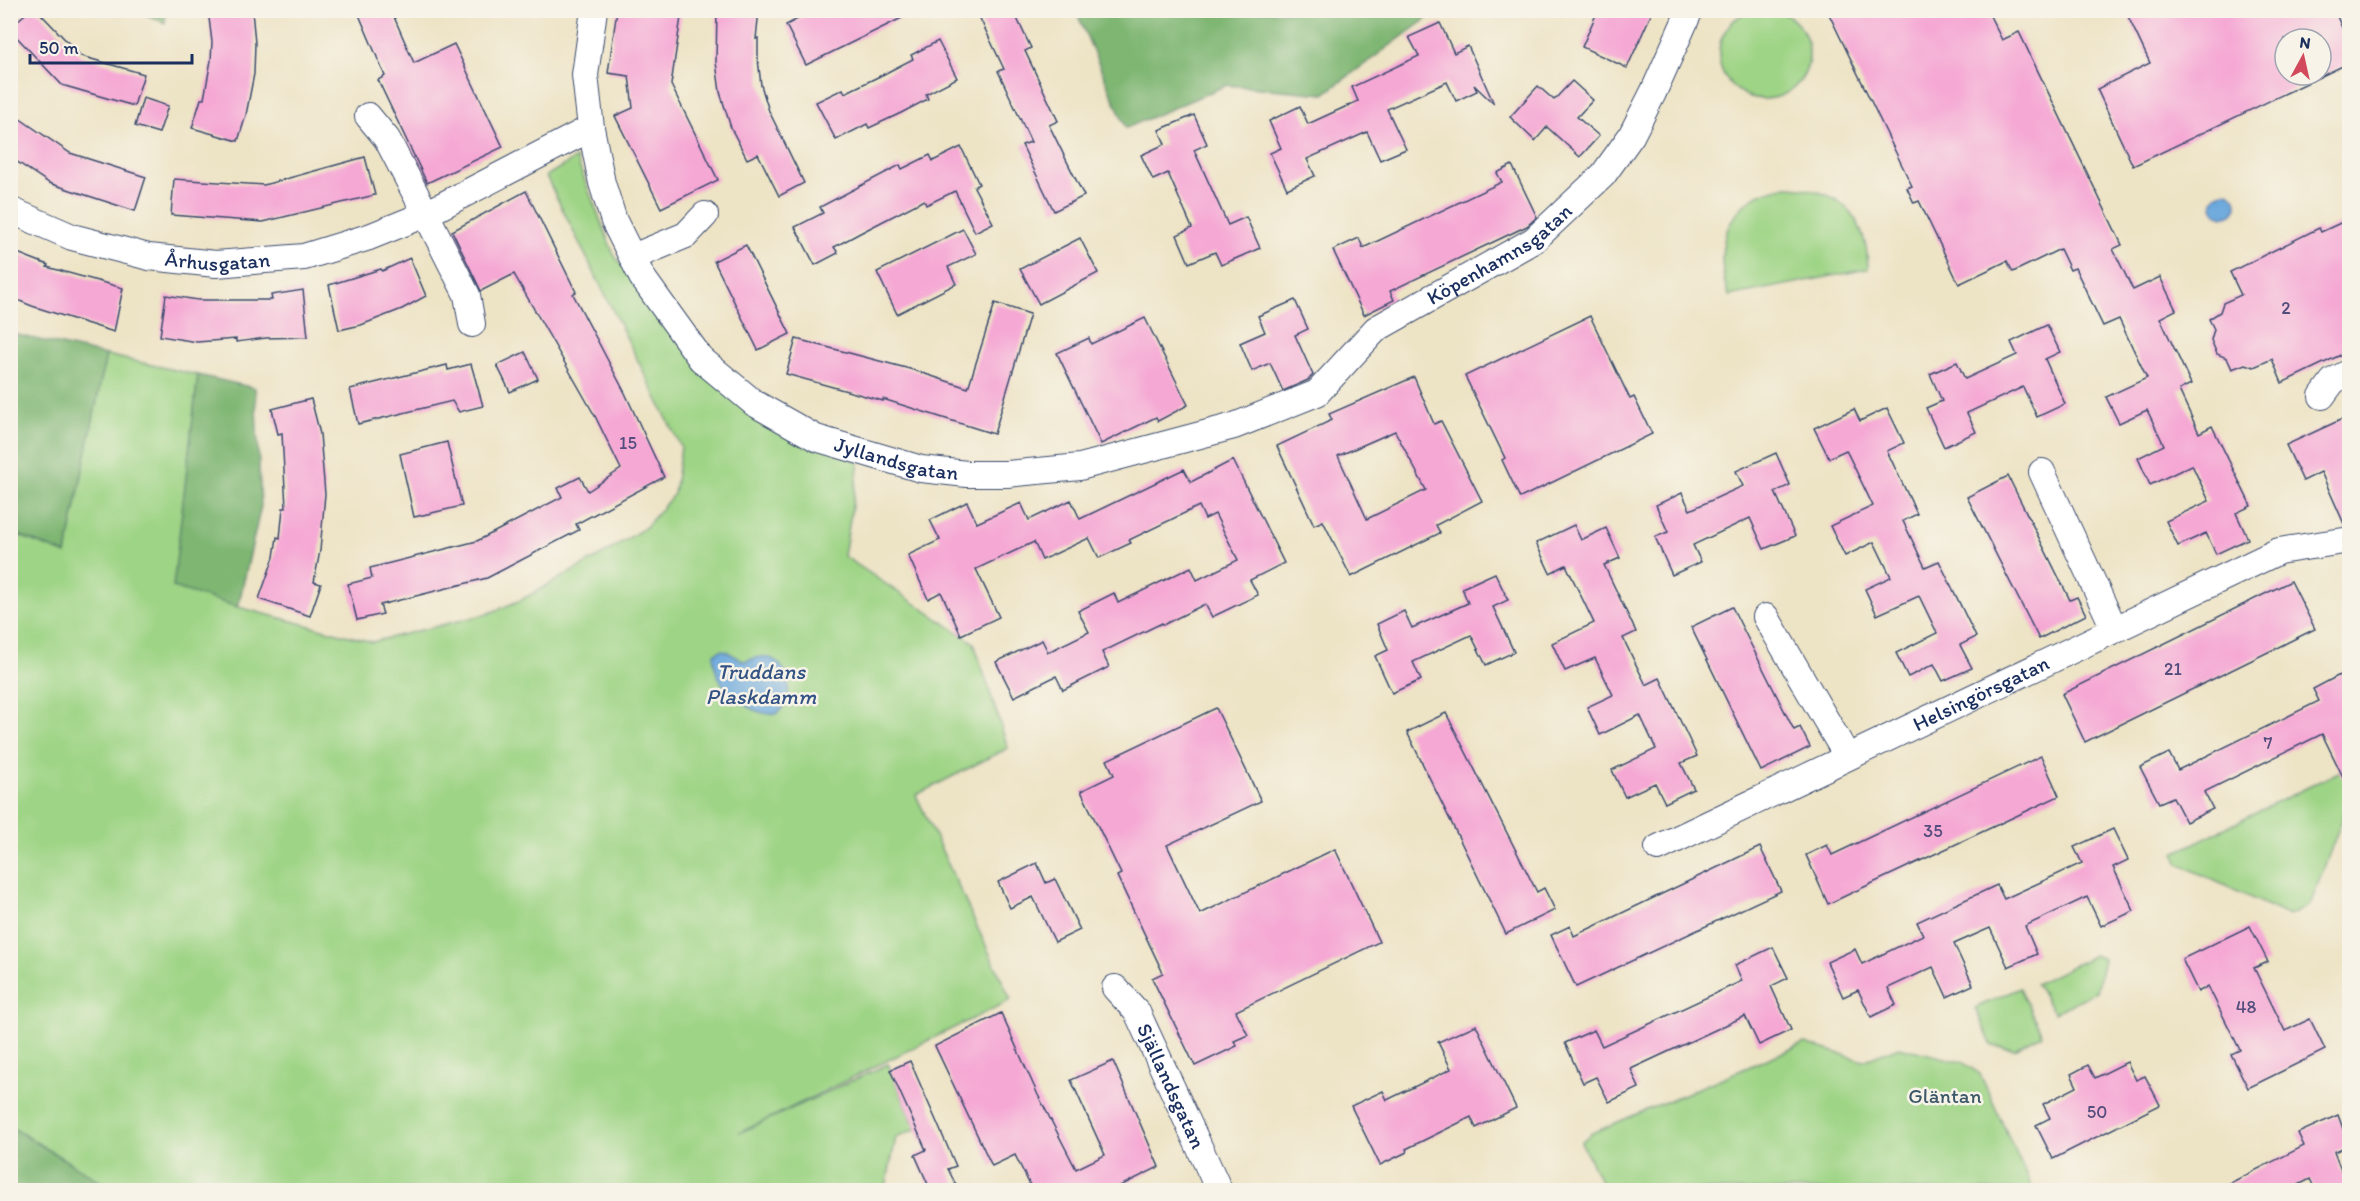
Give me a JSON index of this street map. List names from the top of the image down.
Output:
{
  "streets": {
    "street": [
      "Köpenhamnsgatan",
      "Århusgatan",
      "Jyllandsgatan",
      "Helsingörsgatan",
      "Själlandsgatan"
    ]
  },
  "crossings": [
    ["Köpenhamnsgatan", "Jyllandsgatan"],
    ["Århusgatan", "Jyllandsgatan"]
  ],
  "water": ["Truddans Plaskdamm"],
  "parks": ["Gläntan"],
  "house_numbers": [
    "2",
    "15",
    "21",
    "7",
    "35",
    "48",
    "50"
  ],
  "scale_bar": "50 m",
  "north": "top"
}
